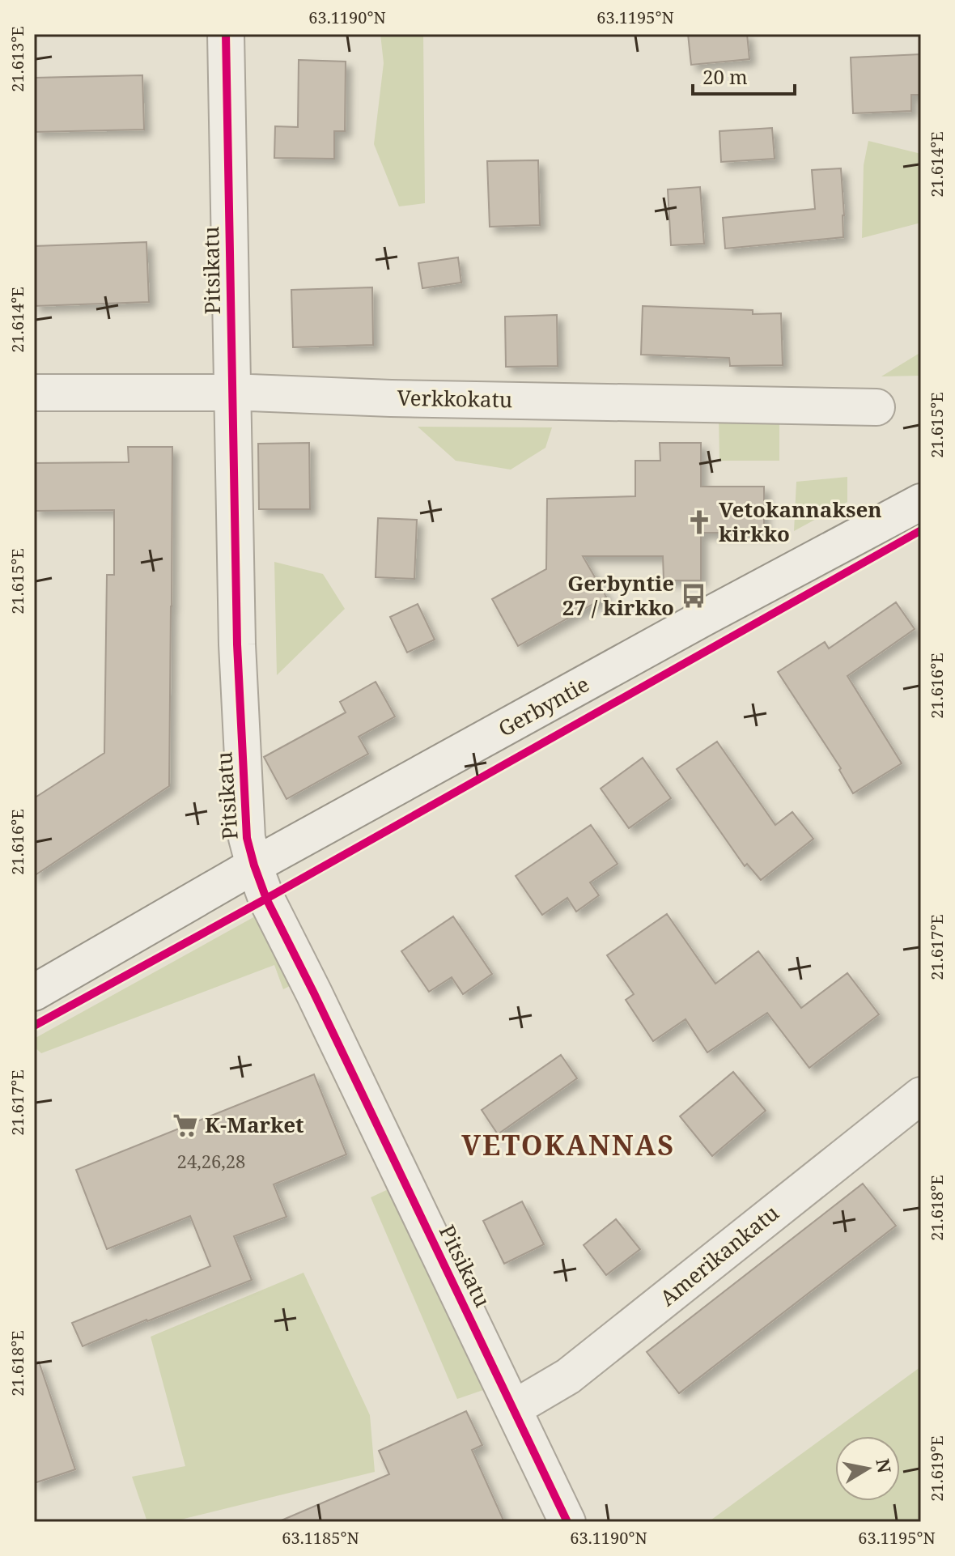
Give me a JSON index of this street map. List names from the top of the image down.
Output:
{
  "streets": {
    "street": [
      "Pitsikatu",
      "Verkkokatu",
      "Gerbyntie",
      "Amerikankatu"
    ]
  },
  "crossings": [
    ["Pitsikatu", "Verkkokatu"],
    ["Pitsikatu", "Gerbyntie"],
    ["Pitsikatu", "Amerikankatu"]
  ],
  "districts": ["VETOKANNAS"],
  "places": {
    "church": ["Vetokannaksen kirkko"],
    "bus stop": ["Gerbyntie 27 / kirkko"],
    "supermarket": ["K-Market"]
  },
  "house_numbers": ["24,26,28"],
  "scale_bar": "20 m",
  "north": "right",
  "coordinates": [
    "63.1190°N",
    "63.1195°N",
    "21.613°E",
    "21.614°E",
    "21.615°E",
    "21.616°E",
    "21.617°E",
    "21.618°E",
    "21.619°E",
    "63.1185°N"
  ]
}
